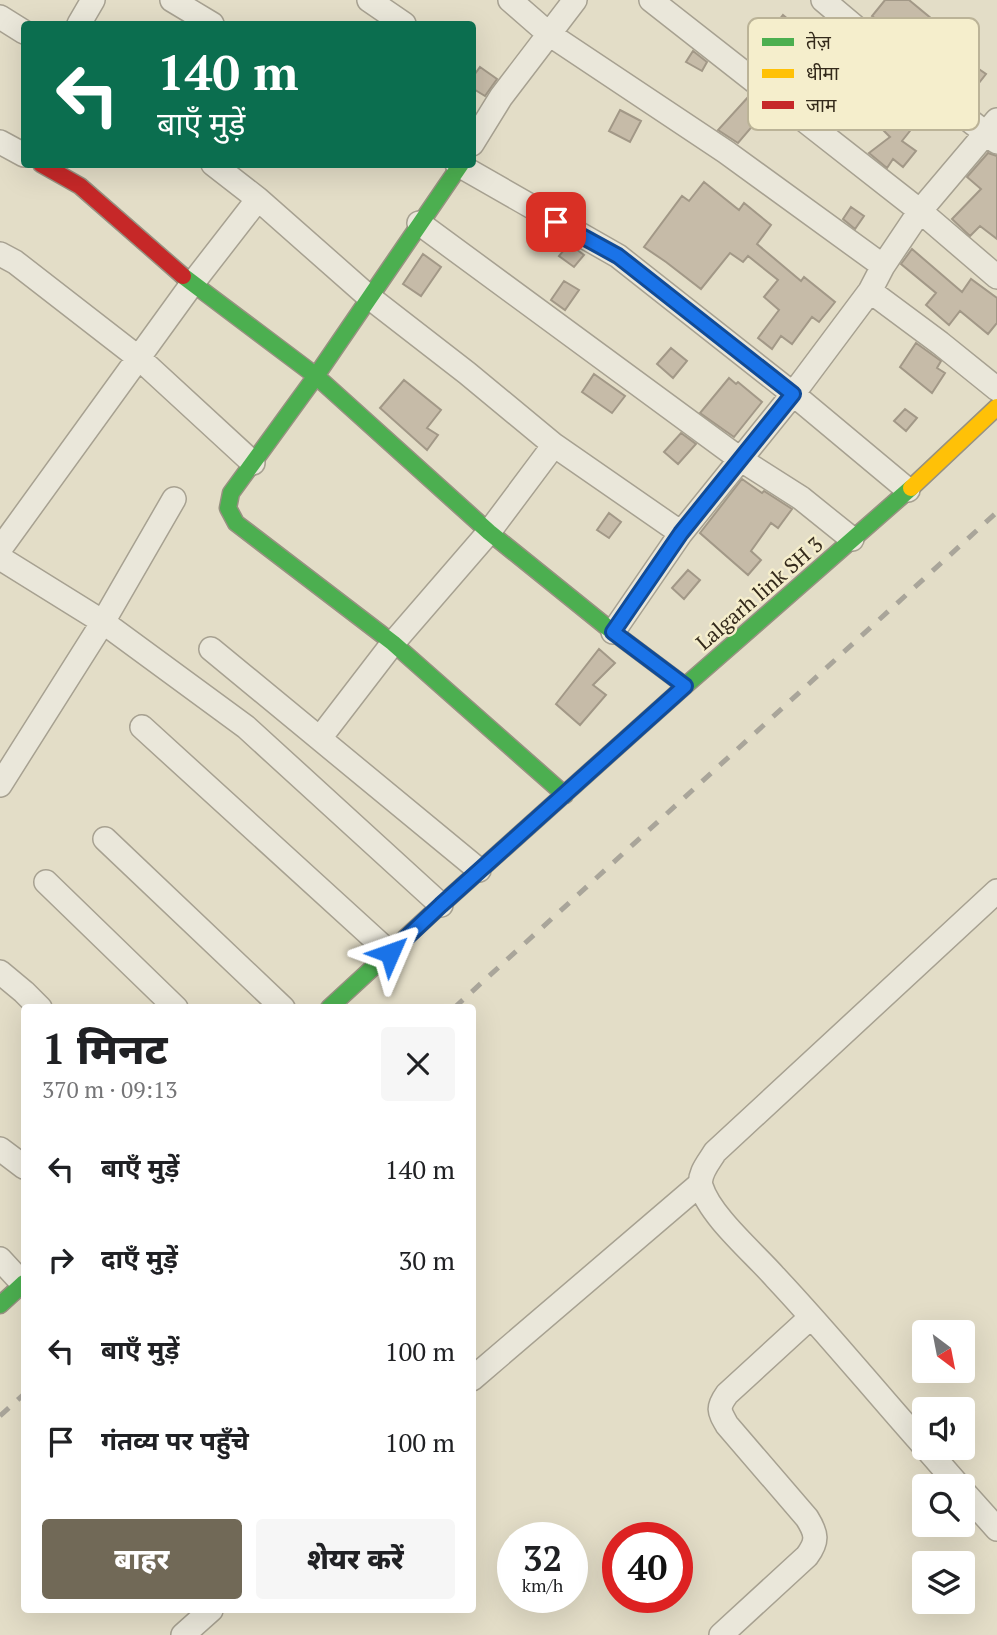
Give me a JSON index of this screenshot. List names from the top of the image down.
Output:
{
  "streets": {
    "street": ["Lalgarh link SH 3"]
  },
  "legend": ["तेज़", "धीमा", "जाम"],
  "north": "bottom right",
  "page": {
    "turn": ["140 m", "बाएँ मुड़ें"],
    "heading": ["1 मिनट", "370 m · 09:13"],
    "list": [
      {
        "name": "बाएँ मुड़ें",
        "value": "140 m"
      },
      {
        "name": "दाएँ मुड़ें",
        "value": "30 m"
      },
      {
        "name": "बाएँ मुड़ें",
        "value": "100 m"
      },
      {
        "name": "गंतव्य पर पहुँचे",
        "value": "100 m"
      }
    ],
    "buttons": ["बाहर", "शेयर करें"],
    "speed": "32 km/h",
    "limit": "40"
  }
}
